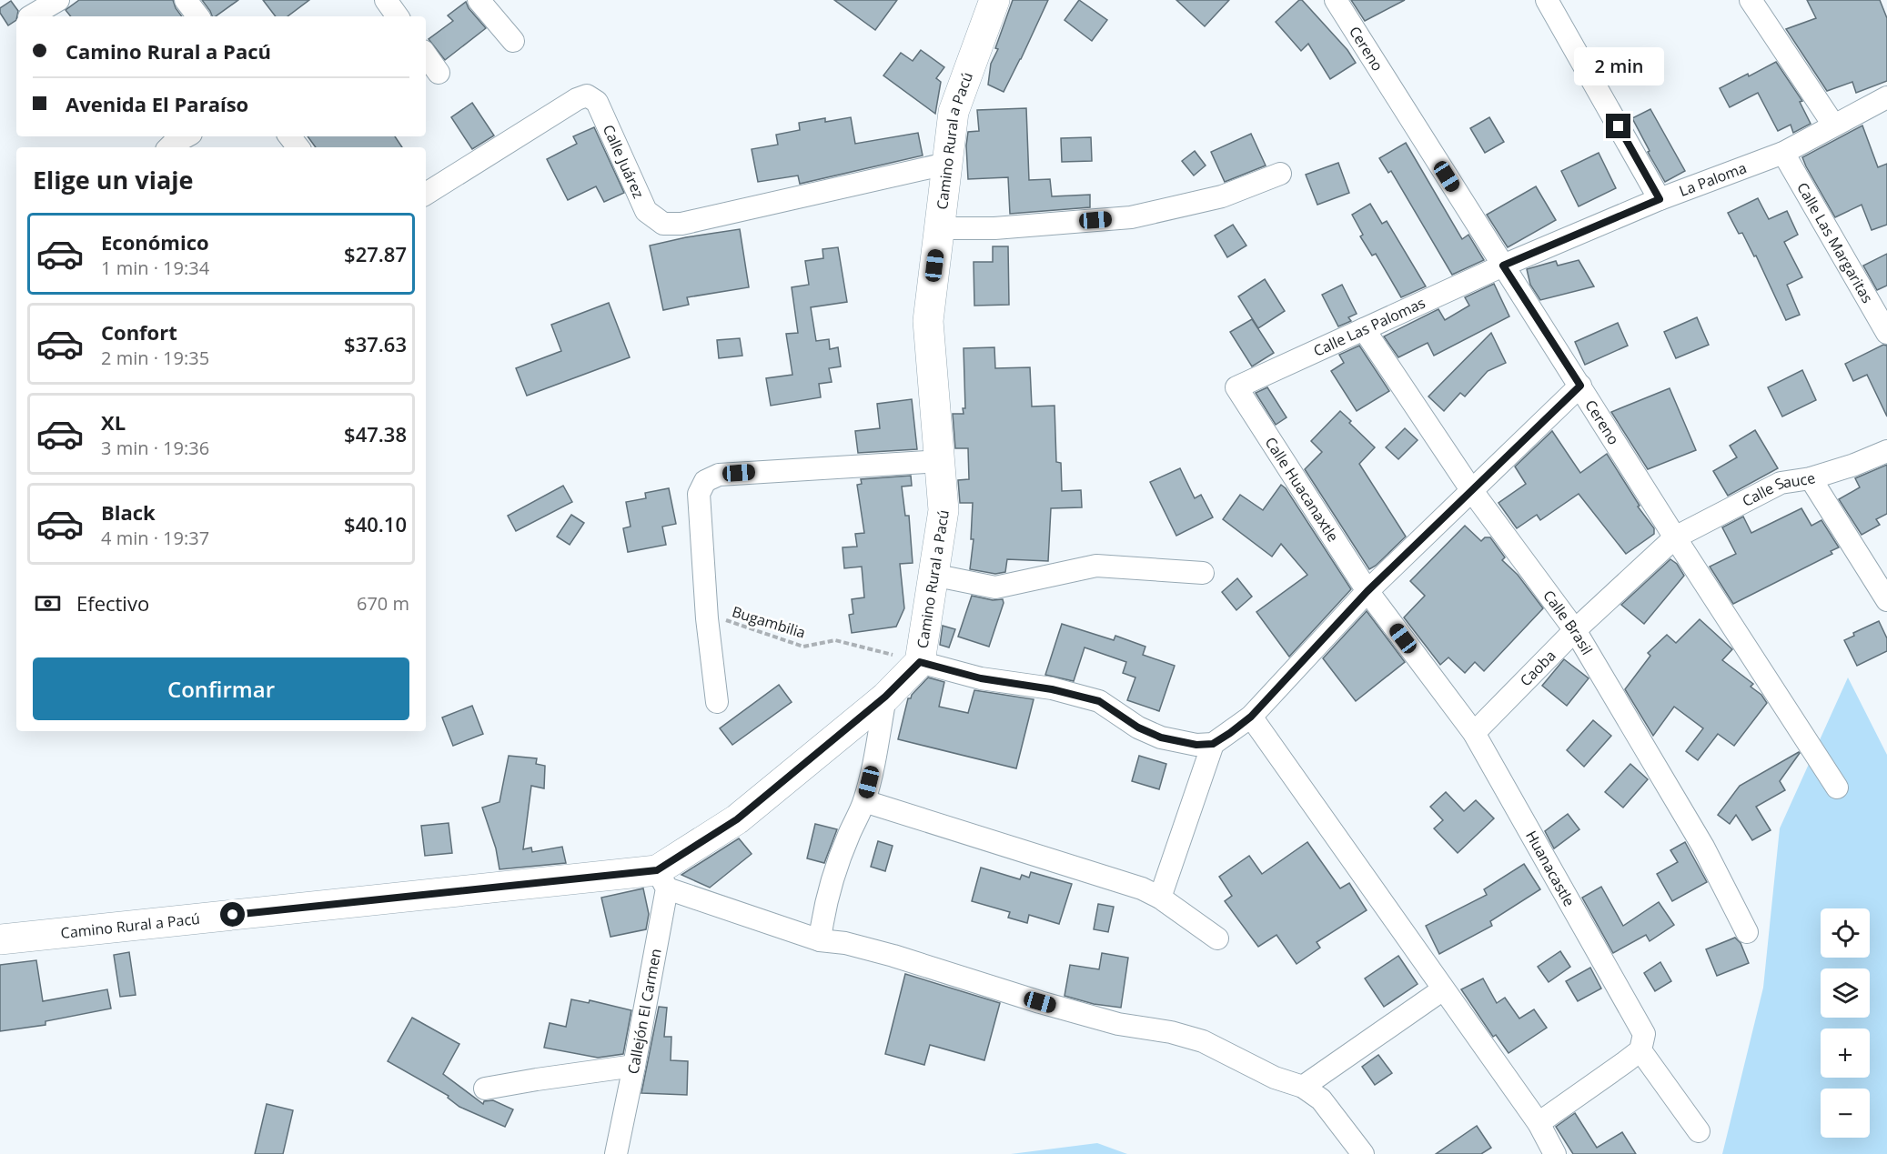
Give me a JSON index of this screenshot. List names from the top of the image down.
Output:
{
  "streets": {
    "street": [
      "Cereno",
      "Camino Rural a Pacú",
      "Calle Juárez",
      "La Paloma",
      "Calle Las Margaritas",
      "Calle Las Palomas",
      "Calle Huacanaxtle",
      "Calle Sauce",
      "Calle Brasil",
      "Caoba",
      "Huanacastle",
      "Callejón El Carmen"
    ],
    "path": ["Bugambilia"]
  },
  "crossings": [
    ["Cereno", "La Paloma"],
    ["Cereno", "Calle Las Palomas"],
    ["Cereno", "Calle Sauce"],
    ["Cereno", "Caoba"],
    ["Camino Rural a Pacú", "Calle Juárez"],
    ["Camino Rural a Pacú", "Bugambilia"],
    ["Camino Rural a Pacú", "Callejón El Carmen"],
    ["La Paloma", "Calle Las Margaritas"],
    ["La Paloma", "Calle Las Palomas"],
    ["Calle Las Palomas", "Calle Huacanaxtle"],
    ["Calle Las Palomas", "Calle Brasil"],
    ["Calle Huacanaxtle", "Huanacastle"],
    ["Calle Sauce", "Caoba"],
    ["Calle Brasil", "Caoba"],
    ["Caoba", "Huanacastle"]
  ],
  "page": {
    "banner": ["Camino Rural a Pacú", "Avenida El Paraíso"],
    "bubble": "2 min",
    "heading": "Elige un viaje",
    "list": [
      {
        "name": "Económico",
        "note": "1 min · 19:34",
        "value": "$27.87"
      },
      {
        "name": "Confort",
        "note": "2 min · 19:35",
        "value": "$37.63"
      },
      {
        "name": "XL",
        "note": "3 min · 19:36",
        "value": "$47.38"
      },
      {
        "name": "Black",
        "note": "4 min · 19:37",
        "value": "$40.10"
      }
    ],
    "pay": ["Efectivo", "670 m"],
    "buttons": "Confirmar",
    "map_buttons": ["+", "−"]
  }
}
